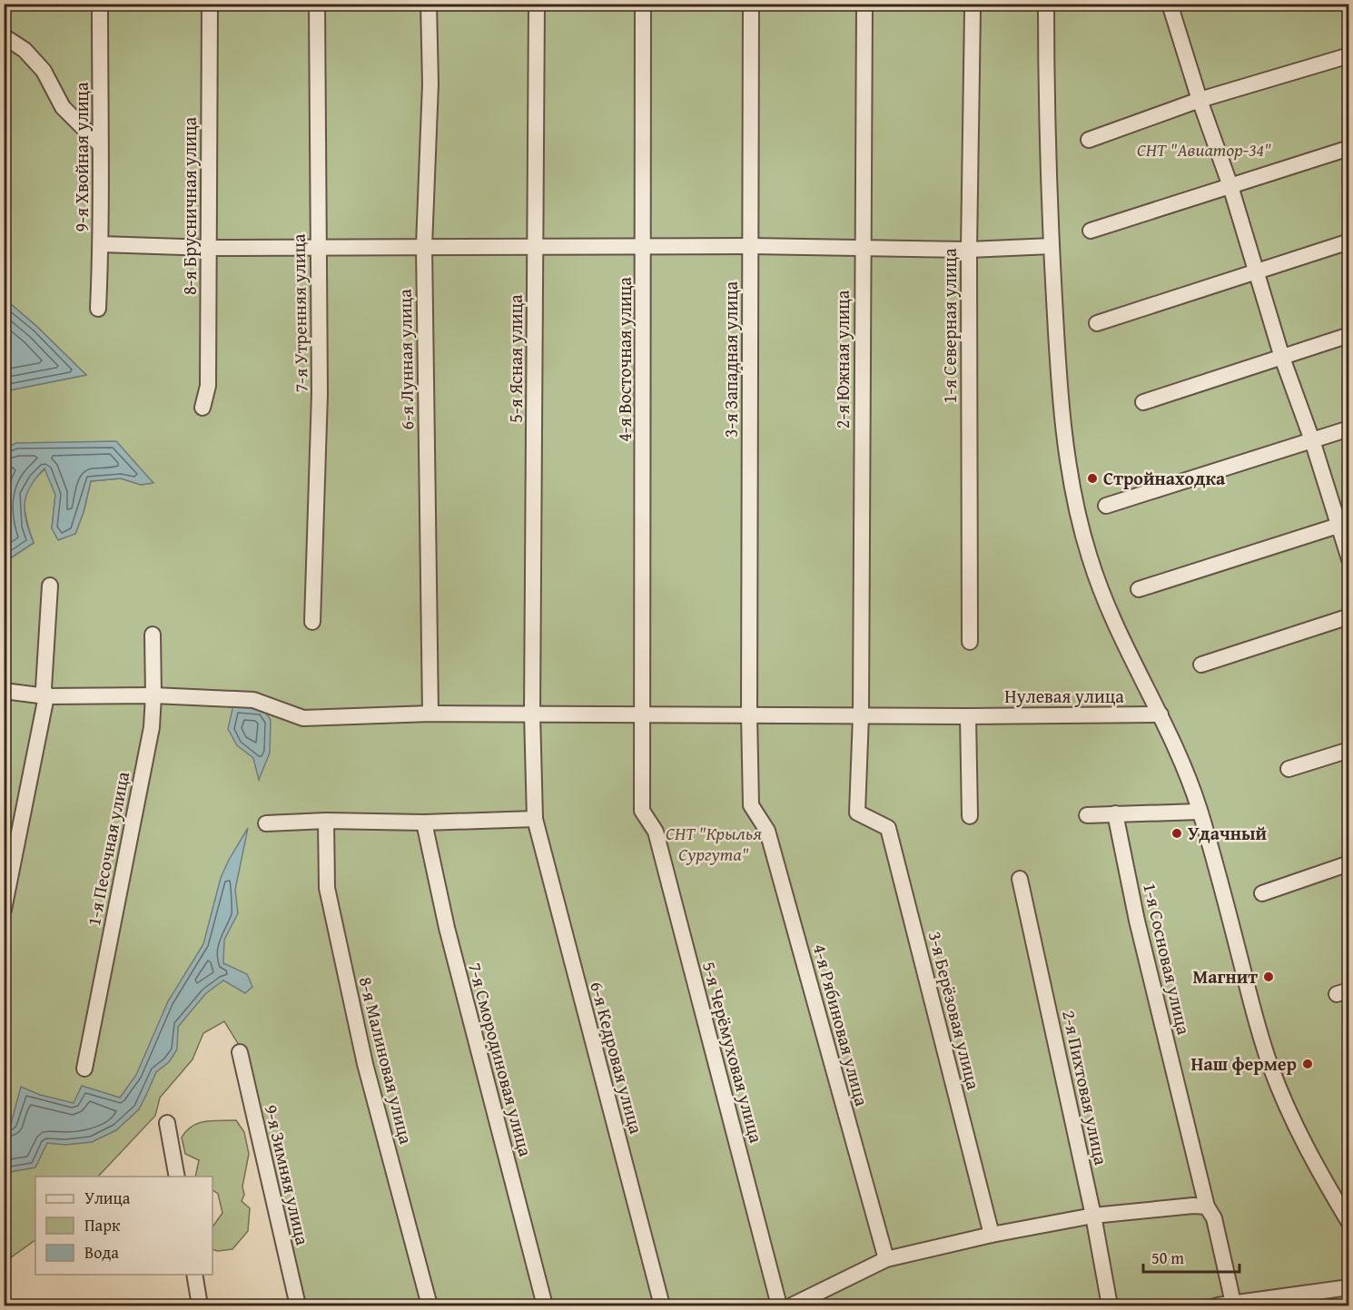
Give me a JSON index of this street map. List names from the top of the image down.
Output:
{
  "streets": {
    "street": [
      "9-я Хвойная улица",
      "8-я Брусничная улица",
      "7-я Утренняя улица",
      "1-я Северная улица",
      "5-я Ясная улица",
      "6-я Лунная улица",
      "4-я Восточная улица",
      "3-я Западная улица",
      "2-я Южная улица",
      "Нулевая улица",
      "1-я Песочная улица",
      "1-я Сосновая улица",
      "3-я Берёзовая улица",
      "4-я Рябиновая улица",
      "5-я Черёмуховая улица",
      "6-я Кедровая улица",
      "7-я Смородиновая улица",
      "8-я Малиновая улица",
      "2-я Пихтовая улица",
      "9-я Зимняя улица"
    ]
  },
  "crossings": [
    ["5-я Ясная улица", "Нулевая улица"],
    ["5-я Ясная улица", "6-я Кедровая улица"],
    ["6-я Лунная улица", "Нулевая улица"],
    ["4-я Восточная улица", "Нулевая улица"],
    ["4-я Восточная улица", "5-я Черёмуховая улица"],
    ["3-я Западная улица", "Нулевая улица"],
    ["3-я Западная улица", "4-я Рябиновая улица"],
    ["2-я Южная улица", "Нулевая улица"],
    ["2-я Южная улица", "3-я Берёзовая улица"],
    ["Нулевая улица", "1-я Песочная улица"]
  ],
  "parks": ["СНТ \"Авиатор-34\"", "CНТ \"Крылья Сургута\""],
  "places": [
    "Стройнаходка",
    "Удачный",
    "Магнит",
    "Наш фермер"
  ],
  "legend": ["Улица", "Парк", "Вода"],
  "scale_bar": "50 m"
}
